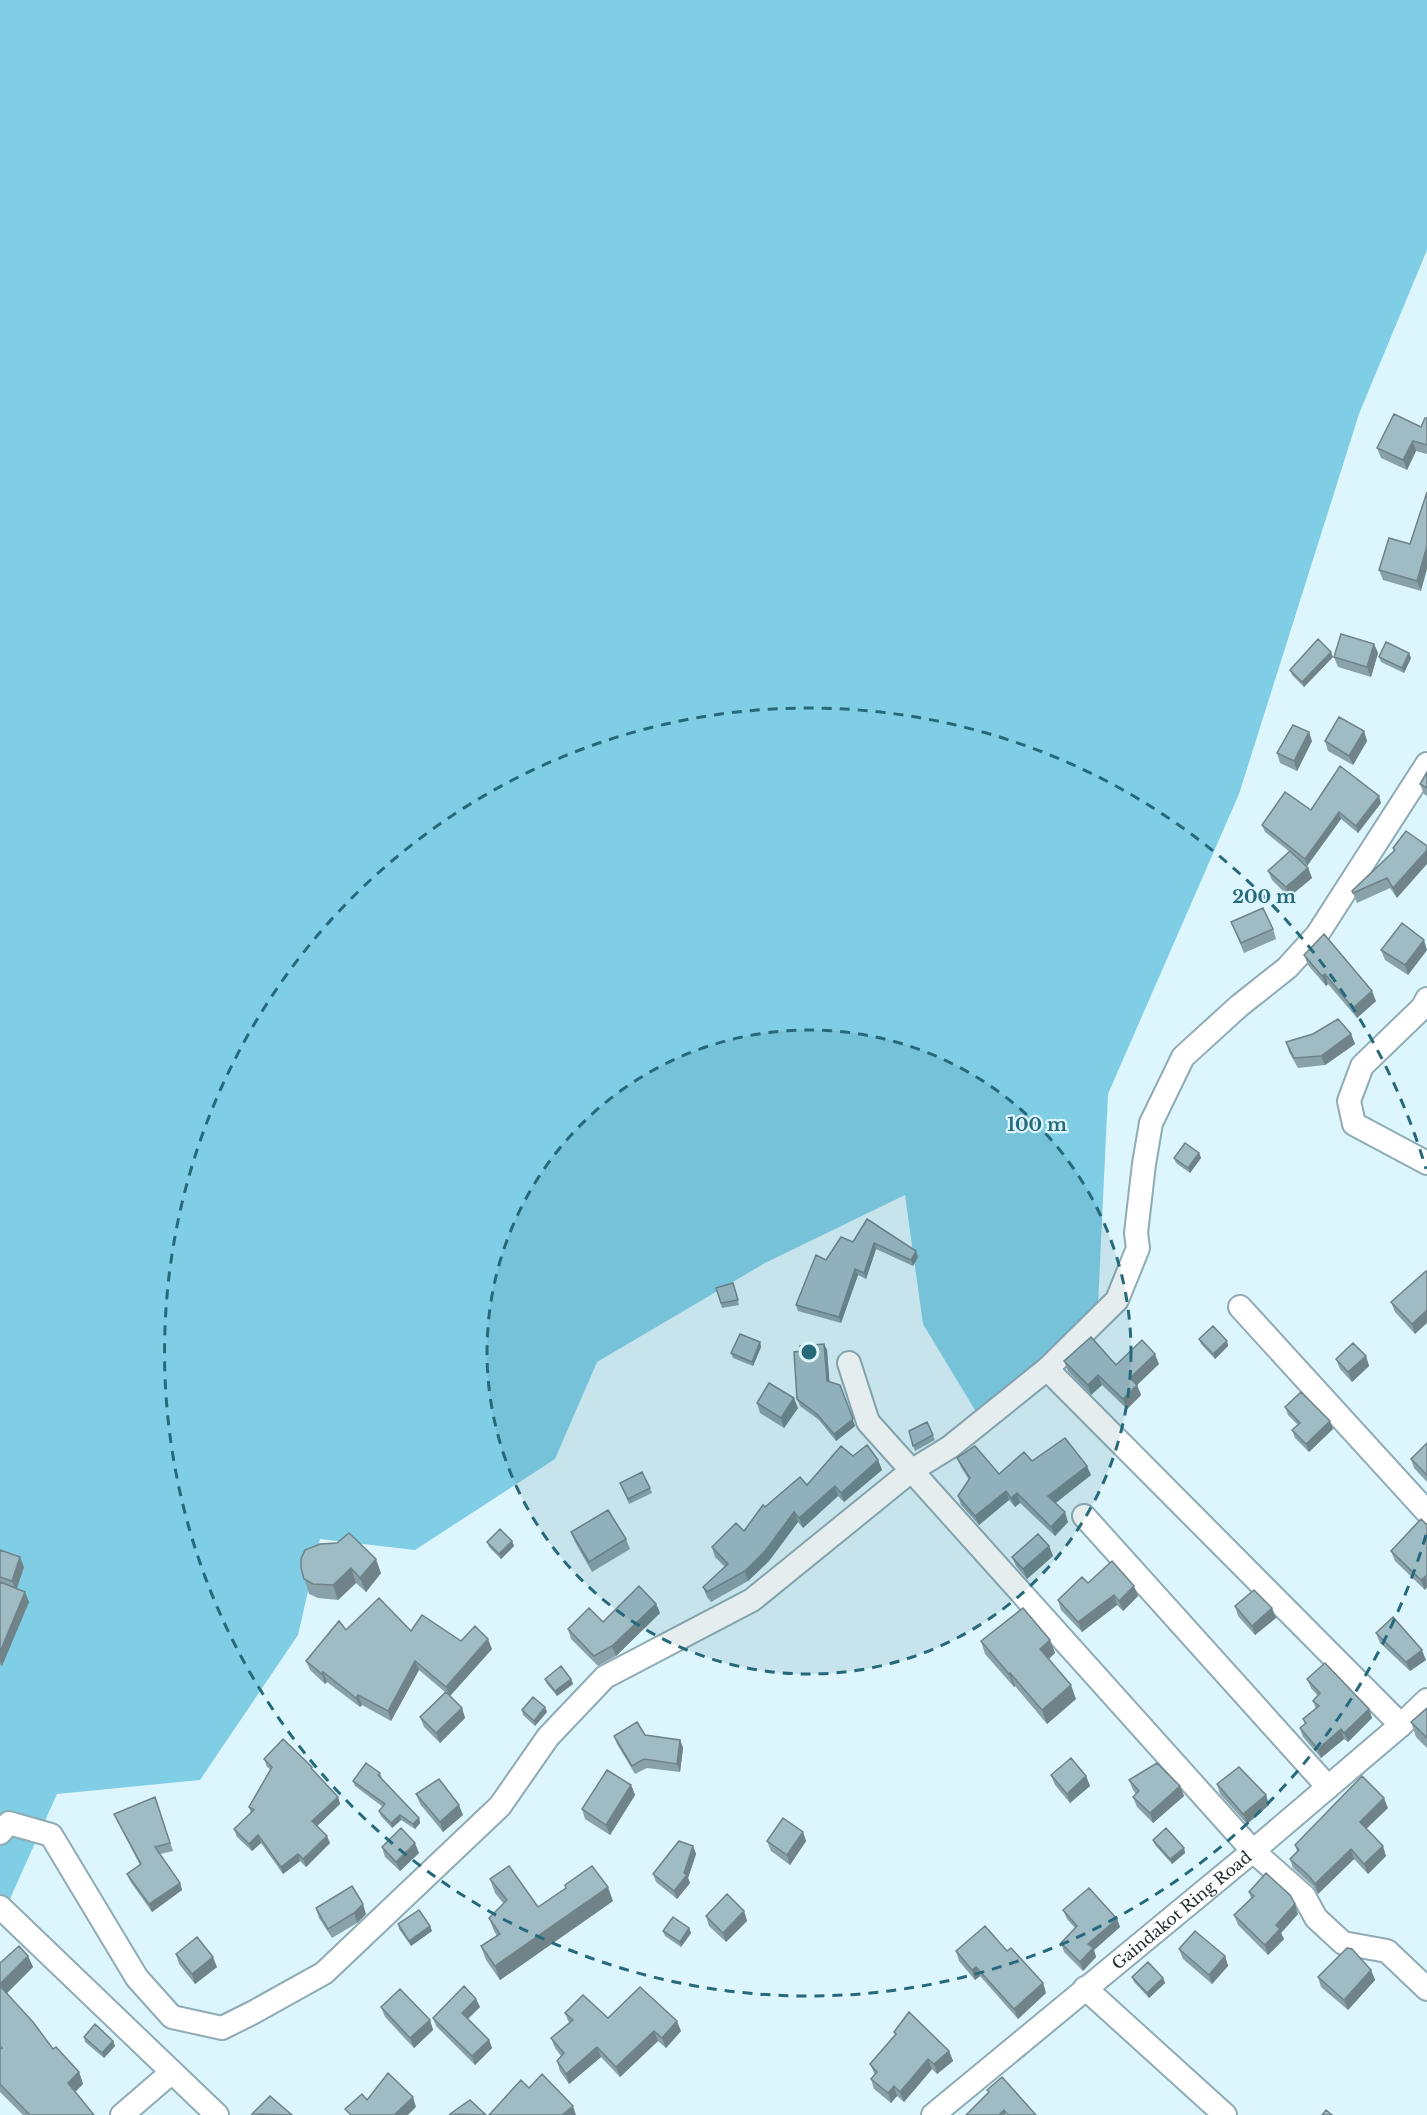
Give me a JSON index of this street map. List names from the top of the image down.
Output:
{
  "streets": {
    "street": ["Gaindakot Ring Road"]
  },
  "rings": ["200 m", "100 m"]
}
